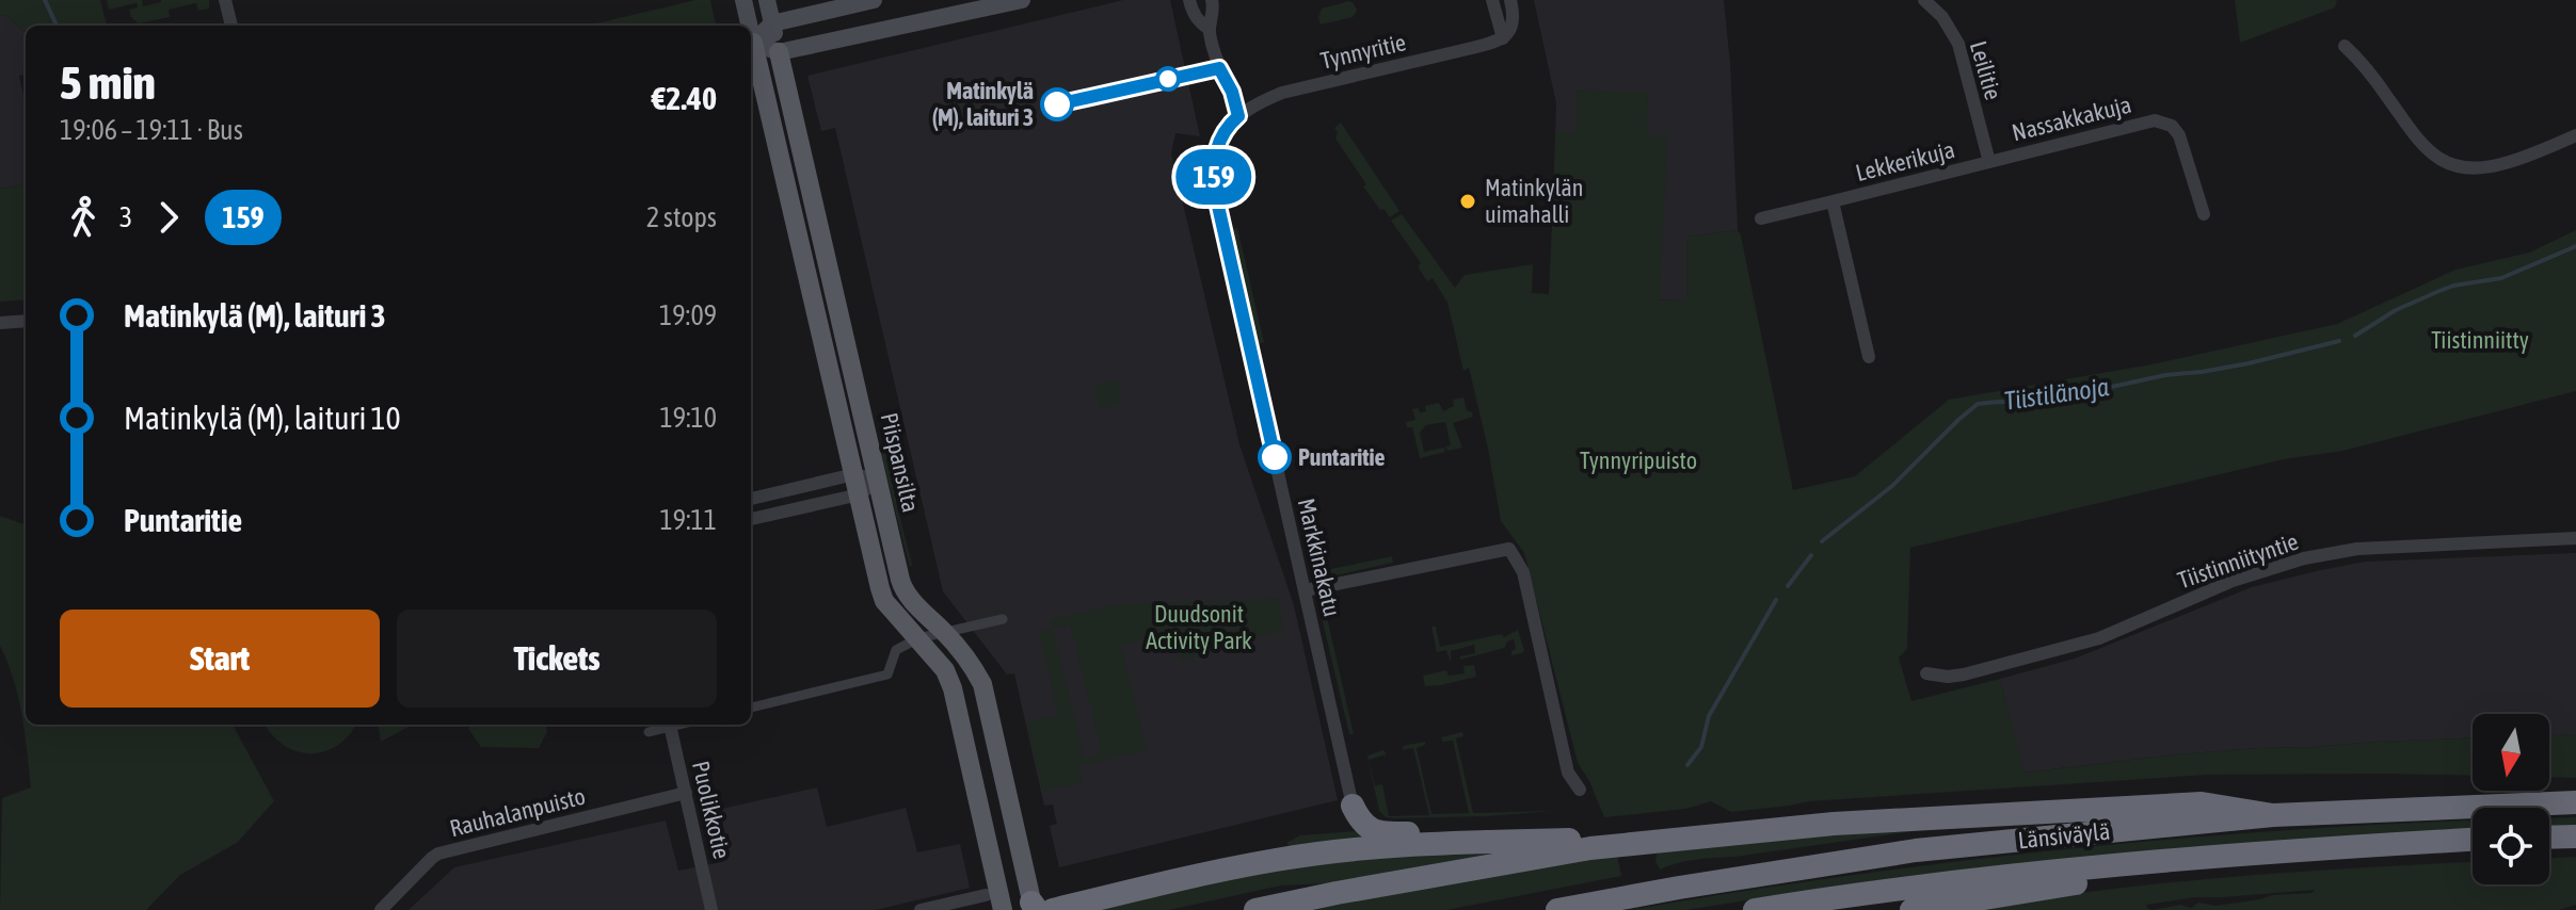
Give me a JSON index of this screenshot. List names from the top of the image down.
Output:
{
  "streets": {
    "highway": ["Länsiväylä"],
    "main road": ["Piispansilta"],
    "street": [
      "Tynnyritie",
      "Leilitie",
      "Nassakkakuja",
      "Lekkerikuja",
      "Markkinakatu",
      "Tiistinniityntie",
      "Puolikkotie",
      "Rauhalanpuisto"
    ]
  },
  "crossings": [
    ["Tynnyritie", "Markkinakatu"],
    ["Leilitie", "Nassakkakuja"],
    ["Leilitie", "Lekkerikuja"],
    ["Nassakkakuja", "Lekkerikuja"],
    ["Puolikkotie", "Rauhalanpuisto"]
  ],
  "water": ["Tiistilänoja"],
  "parks": ["Tiistinniitty", "Tynnyripuisto", "Duudsonit Activity Park"],
  "places": ["Matinkylä (M), laituri 3", "Matinkylän uimahalli", "Puntaritie"],
  "lines": ["bus line 159"],
  "north": "bottom",
  "page": {
    "on_map": "159",
    "heading": ["5 min", "19:06 – 19:11 · Bus", "€2.40"],
    "legs": ["3", "159", "2 stops"],
    "list": [
      {
        "name": "Matinkylä (M), laituri 3",
        "value": "19:09"
      },
      {
        "name": "Matinkylä (M), laituri 10",
        "value": "19:10"
      },
      {
        "name": "Puntaritie",
        "value": "19:11"
      }
    ],
    "buttons": ["Start", "Tickets"]
  }
}
